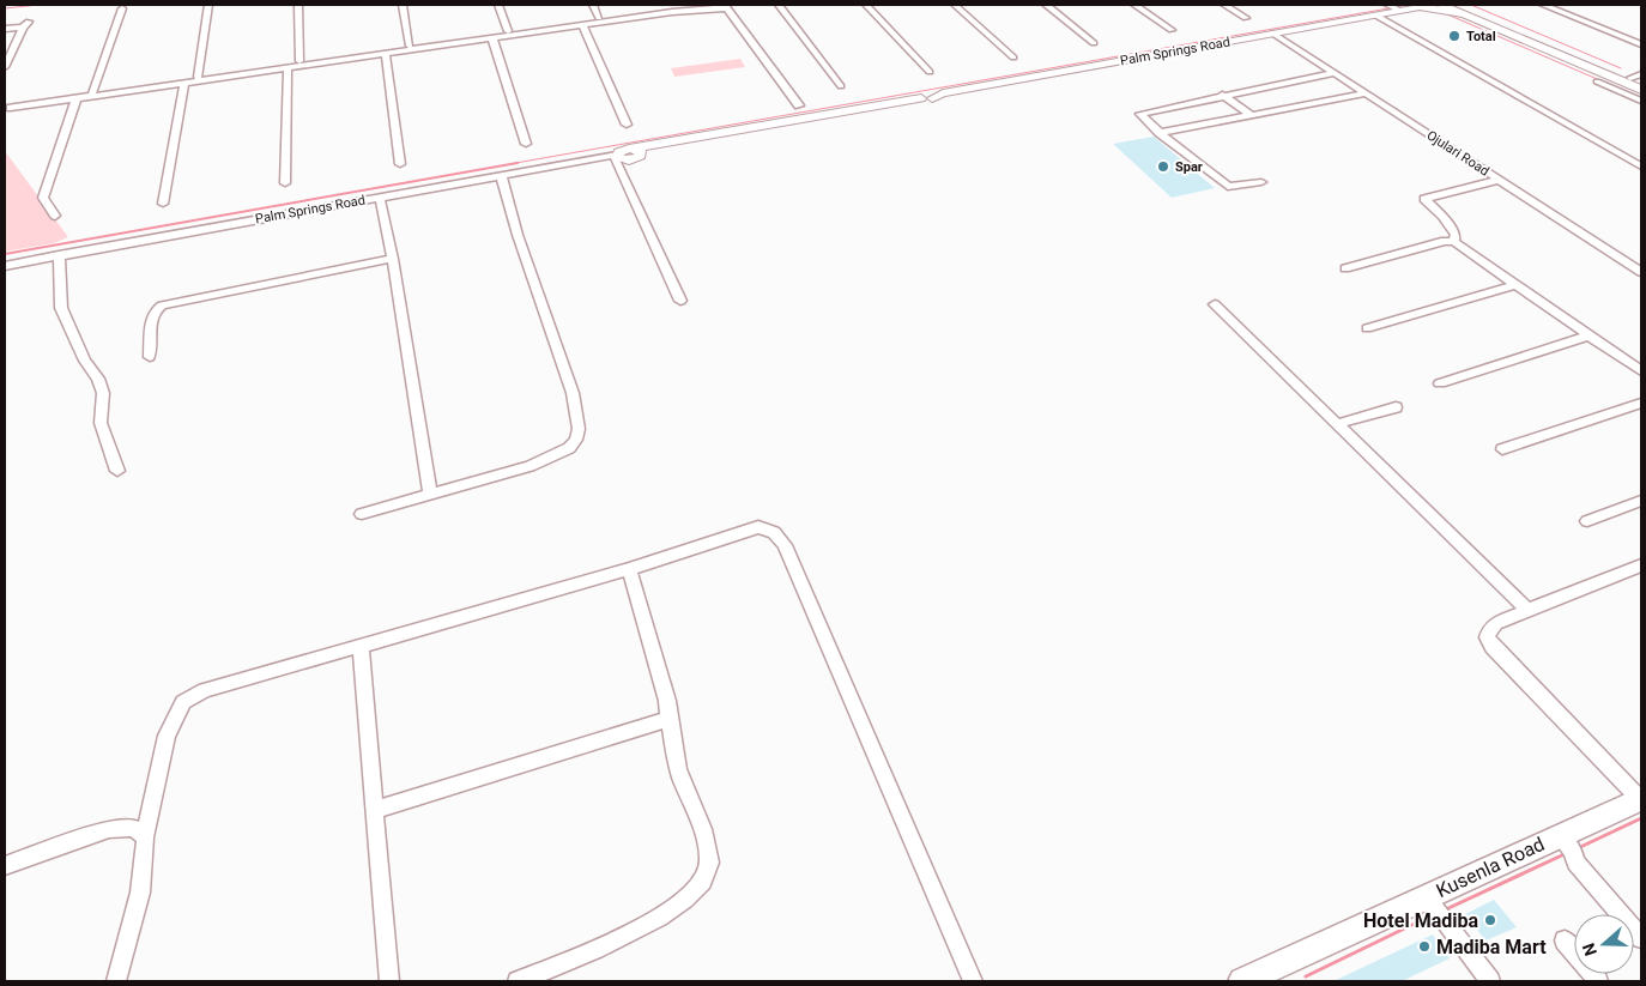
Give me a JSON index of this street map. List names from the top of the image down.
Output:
{
  "streets": {
    "main road": ["Kusenla Road"],
    "street": ["Palm Springs Road", "Ojulari Road"]
  },
  "crossings": [
    ["Palm Springs Road", "Ojulari Road"]
  ],
  "places": [
    "Total",
    "Spar",
    "Hotel Madiba",
    "Madiba Mart"
  ],
  "north": "left"
}
